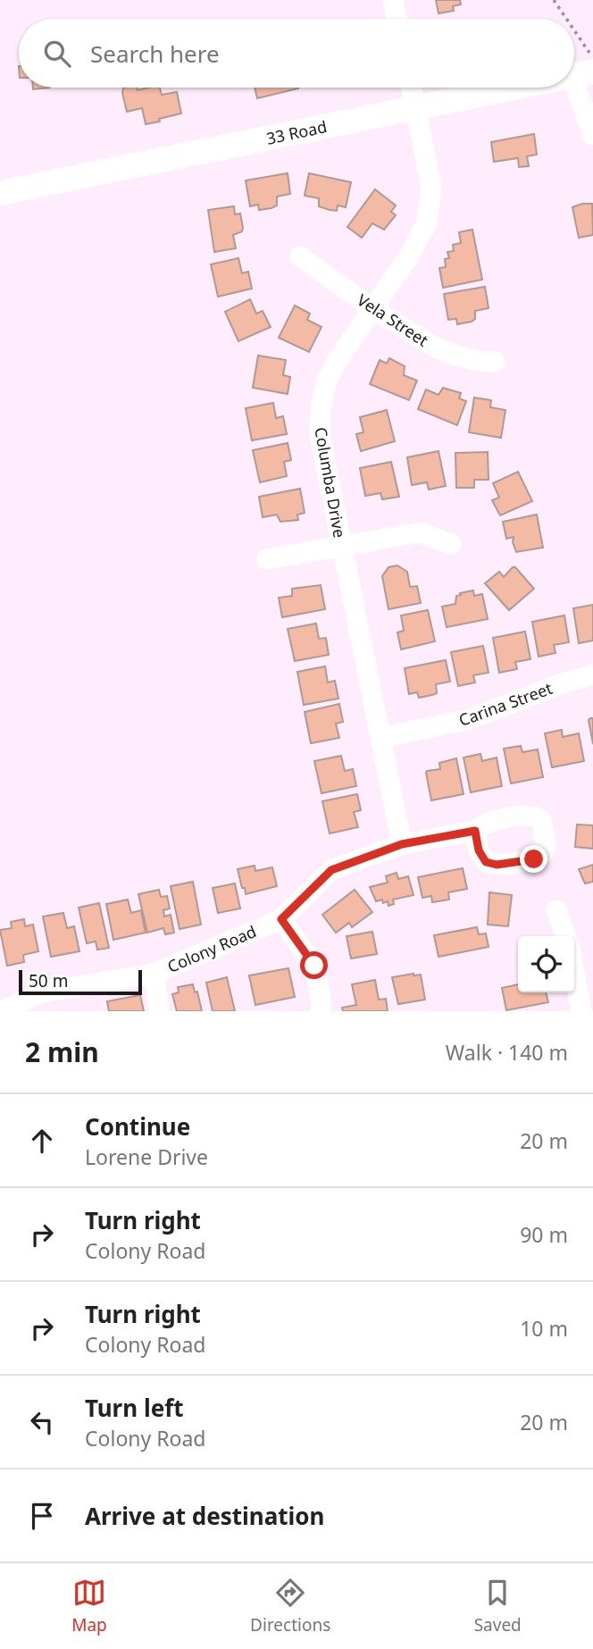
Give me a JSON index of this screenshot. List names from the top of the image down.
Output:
{
  "streets": {
    "street": [
      "33 Road",
      "Vela Street",
      "Columba Drive",
      "Carina Street",
      "Colony Road"
    ]
  },
  "crossings": [
    ["33 Road", "Columba Drive"],
    ["Vela Street", "Columba Drive"],
    ["Columba Drive", "Carina Street"],
    ["Columba Drive", "Colony Road"]
  ],
  "scale_bar": "50 m",
  "page": {
    "search": "Search here",
    "scale": "50 m",
    "heading": ["2 min", "Walk · 140 m"],
    "list": [
      ["Continue", "Lorene Drive", "20 m"],
      ["Turn right", "Colony Road", "90 m"],
      ["Turn right", "Colony Road", "10 m"],
      ["Turn left", "Colony Road", "20 m"],
      "Arrive at destination"
    ],
    "nav": ["Map", "Directions", "Saved"]
  }
}
